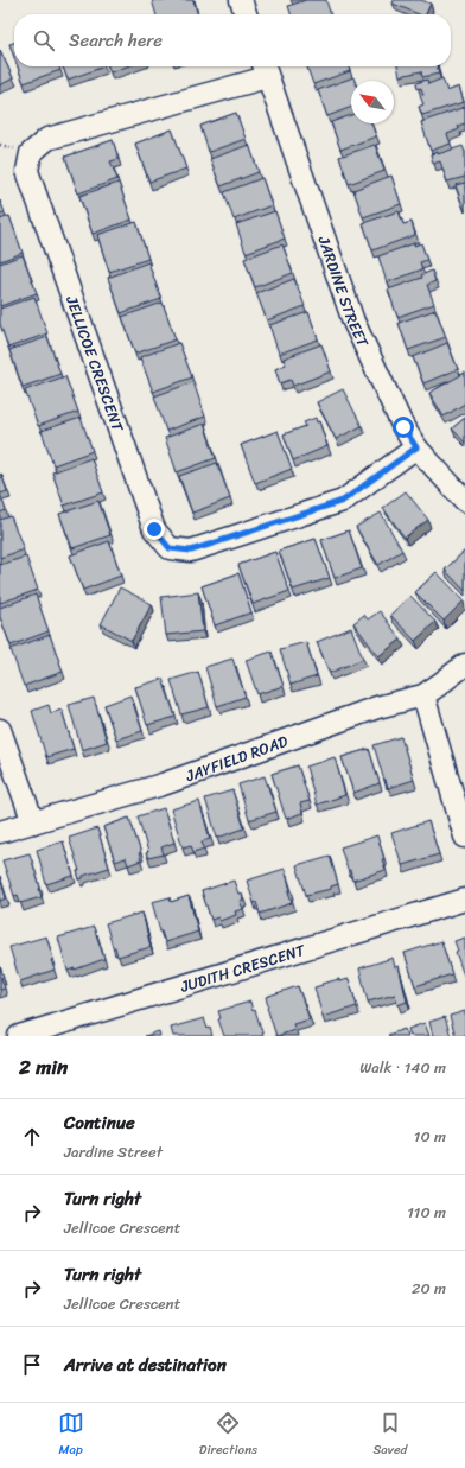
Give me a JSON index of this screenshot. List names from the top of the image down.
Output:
{
  "streets": {
    "street": [
      "JARDINE STREET",
      "JELLICOE CRESCENT",
      "JAYFIELD ROAD",
      "JUDITH CRESCENT"
    ]
  },
  "crossings": [
    ["JARDINE STREET", "JELLICOE CRESCENT"]
  ],
  "north": "top left",
  "page": {
    "search": "Search here",
    "heading": ["2 min", "Walk · 140 m"],
    "list": [
      ["Continue", "Jardine Street", "10 m"],
      ["Turn right", "Jellicoe Crescent", "110 m"],
      ["Turn right", "Jellicoe Crescent", "20 m"],
      "Arrive at destination"
    ],
    "nav": ["Map", "Directions", "Saved"]
  }
}
